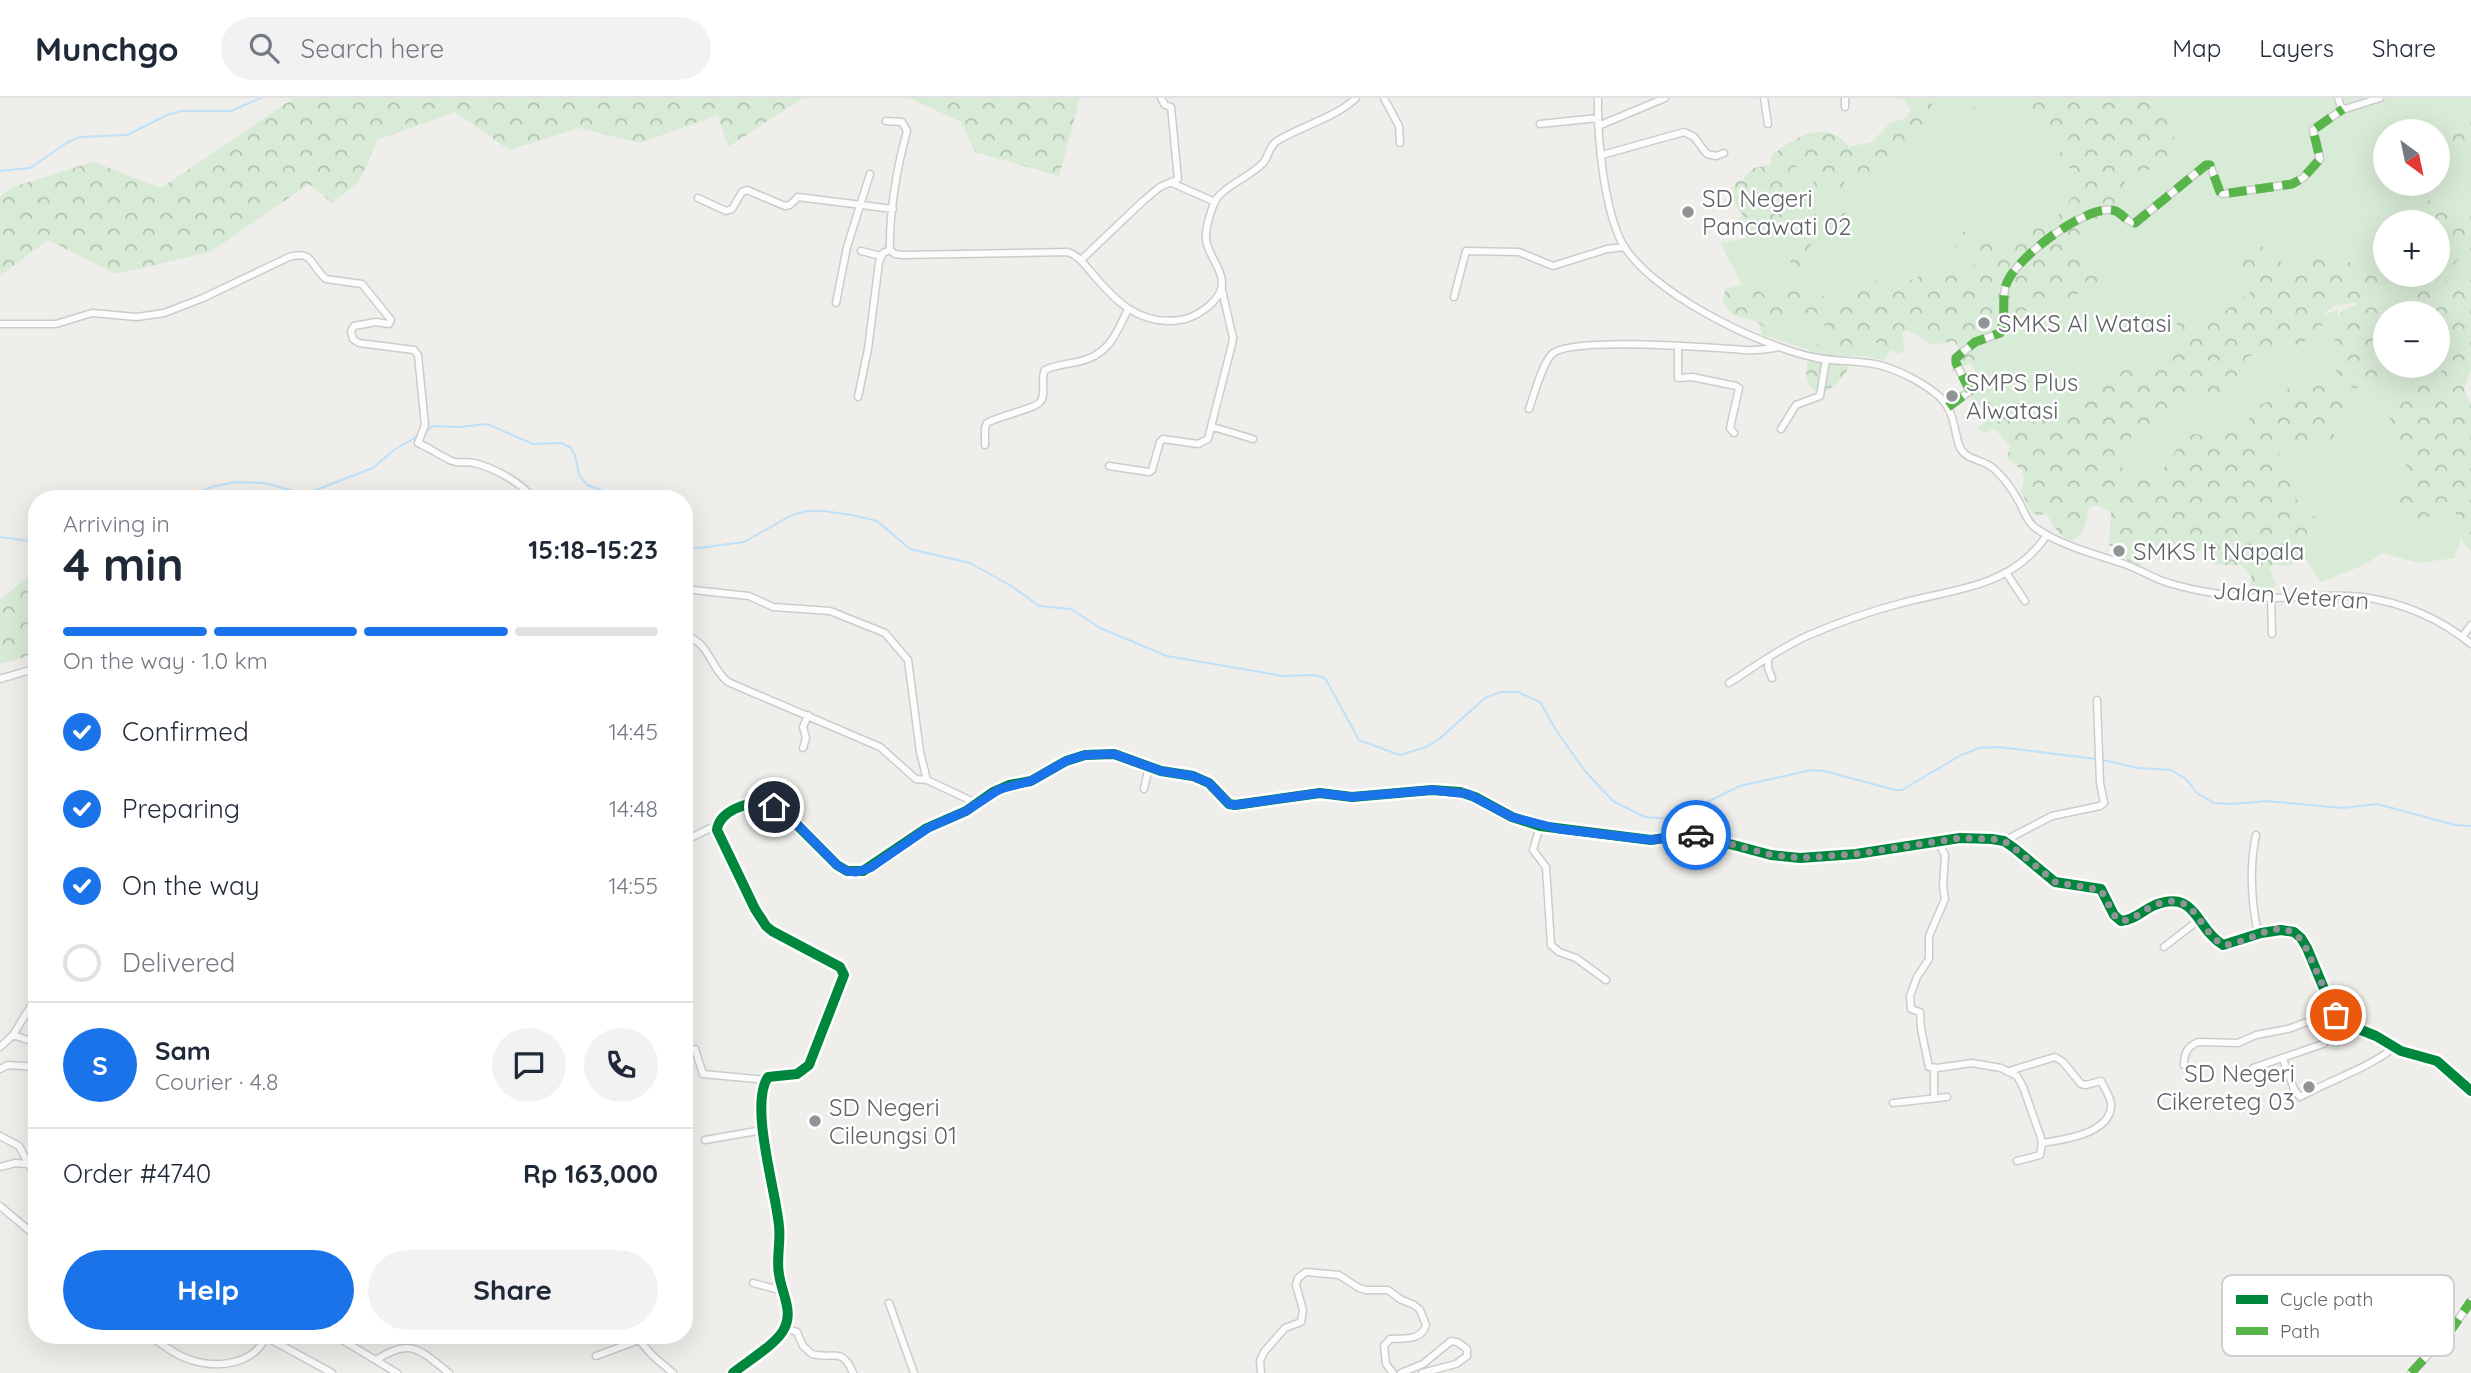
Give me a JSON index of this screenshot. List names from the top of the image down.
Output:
{
  "streets": {
    "street": ["Jalan Veteran"]
  },
  "places": [
    "SD Negeri Pancawati 02",
    "SMKS Al Watasi",
    "SMPS Plus Alwatasi",
    "SMKS It Napala",
    "SD Negeri Cikereteg 03",
    "SD Negeri Cileungsi 01"
  ],
  "legend": ["Cycle path", "Path"],
  "north": "bottom right",
  "page": {
    "header": "Munchgo",
    "search": "Search here",
    "nav": ["Map", "Layers", "Share"],
    "map_buttons": ["+", "−"],
    "heading": ["4 min", "Arriving in", "15:18–15:23"],
    "panel": [
      "Sam",
      "Courier · 4.8",
      "Order #4740",
      "Rp 163,000"
    ],
    "bar": "On the way · 1.0 km",
    "list": [
      ["Confirmed", "14:45"],
      ["Preparing", "14:48"],
      ["On the way", "14:55"],
      "Delivered"
    ],
    "round": "S",
    "buttons": ["Help", "Share"]
  }
}
